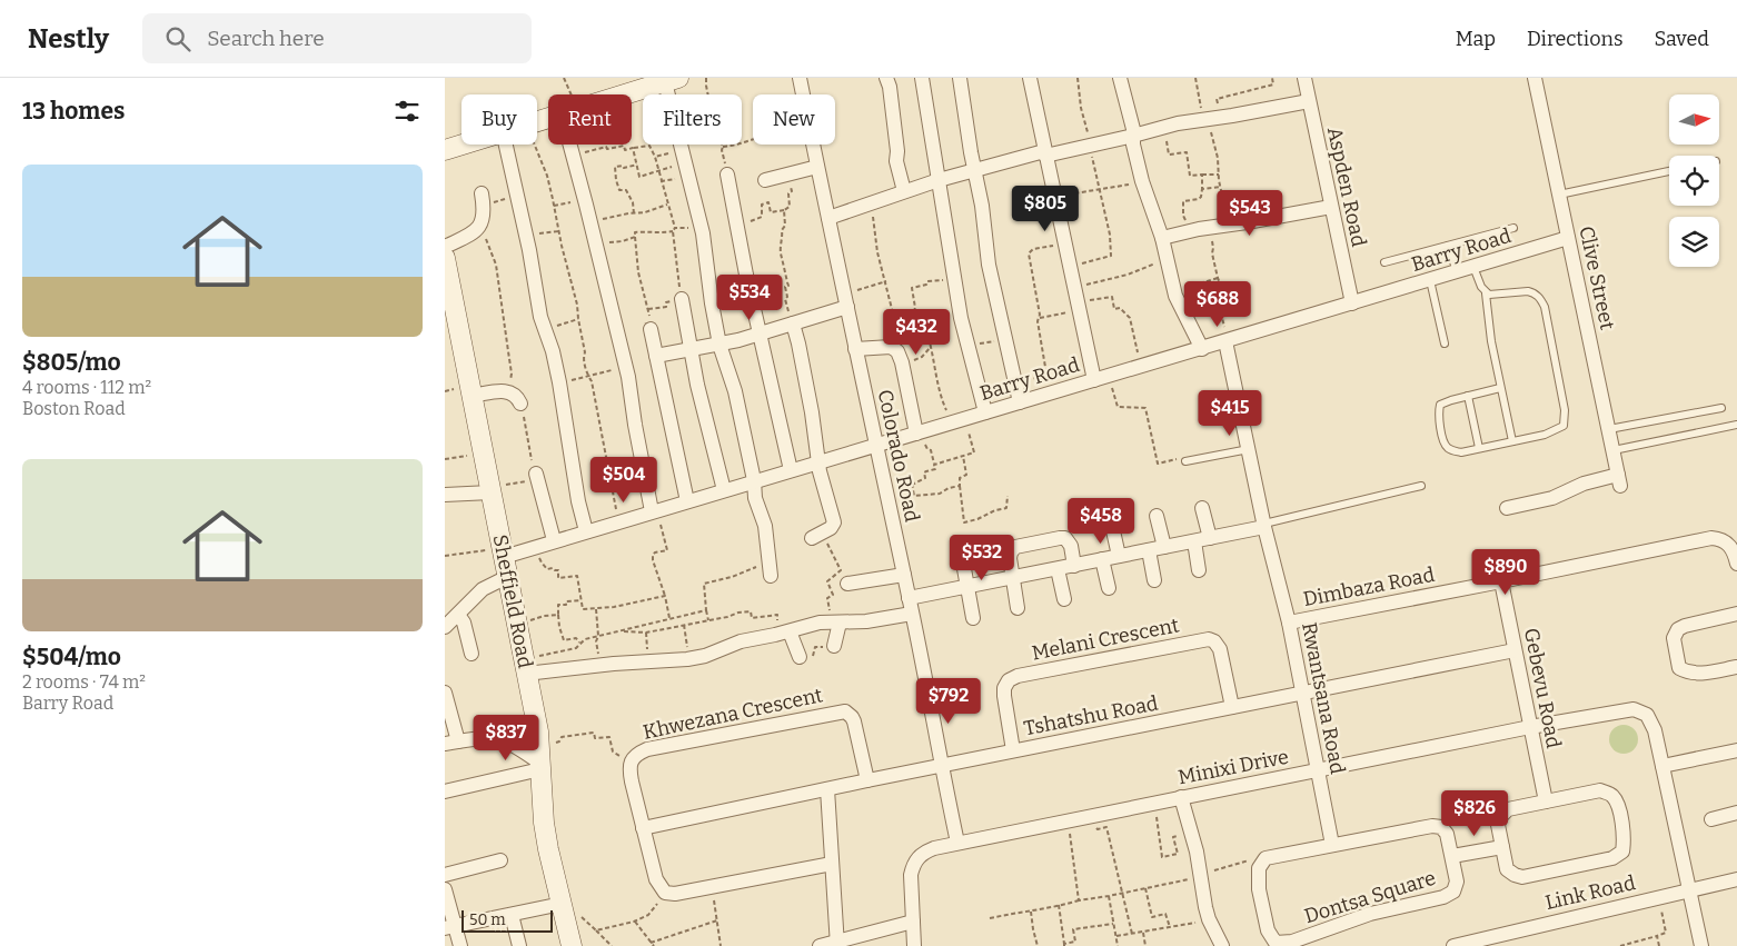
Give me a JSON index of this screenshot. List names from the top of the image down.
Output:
{
  "streets": {
    "street": [
      "Aspden Road",
      "Barry Road",
      "Clive Street",
      "Colorado Road",
      "Dimbaza Road",
      "Sheffield Road",
      "Melani Crescent",
      "Gebevu Road",
      "Rwantsana Road",
      "Khwezana Crescent",
      "Tshatshu Road",
      "Minixi Drive",
      "Link Road",
      "Dontsa Square"
    ]
  },
  "crossings": [
    ["Aspden Road", "Barry Road"],
    ["Barry Road", "Clive Street"],
    ["Barry Road", "Colorado Road"],
    ["Barry Road", "Sheffield Road"],
    ["Barry Road", "Rwantsana Road"],
    ["Colorado Road", "Tshatshu Road"],
    ["Colorado Road", "Minixi Drive"],
    ["Dimbaza Road", "Gebevu Road"],
    ["Dimbaza Road", "Rwantsana Road"],
    ["Melani Crescent", "Tshatshu Road"],
    ["Gebevu Road", "Tshatshu Road"],
    ["Gebevu Road", "Minixi Drive"],
    ["Rwantsana Road", "Tshatshu Road"],
    ["Rwantsana Road", "Minixi Drive"],
    ["Rwantsana Road", "Dontsa Square"],
    ["Khwezana Crescent", "Tshatshu Road"]
  ],
  "scale_bar": "50 m",
  "north": "right",
  "page": {
    "header": "Nestly",
    "search": "Search here",
    "nav": ["Map", "Directions", "Saved"],
    "heading": "13 homes",
    "chip": [
      "Buy",
      "Rent",
      "Filters",
      "New"
    ],
    "list": [
      {
        "name": "$805/mo",
        "note": "4 rooms · 112 m² · Boston Road"
      },
      {
        "name": "$504/mo",
        "note": "2 rooms · 74 m² · Barry Road"
      }
    ],
    "price": [
      "$805",
      "$543",
      "$534",
      "$688",
      "$432",
      "$415",
      "$504",
      "$458",
      "$532",
      "$890",
      "$792",
      "$837",
      "$826"
    ],
    "scale": "50 m"
  }
}
